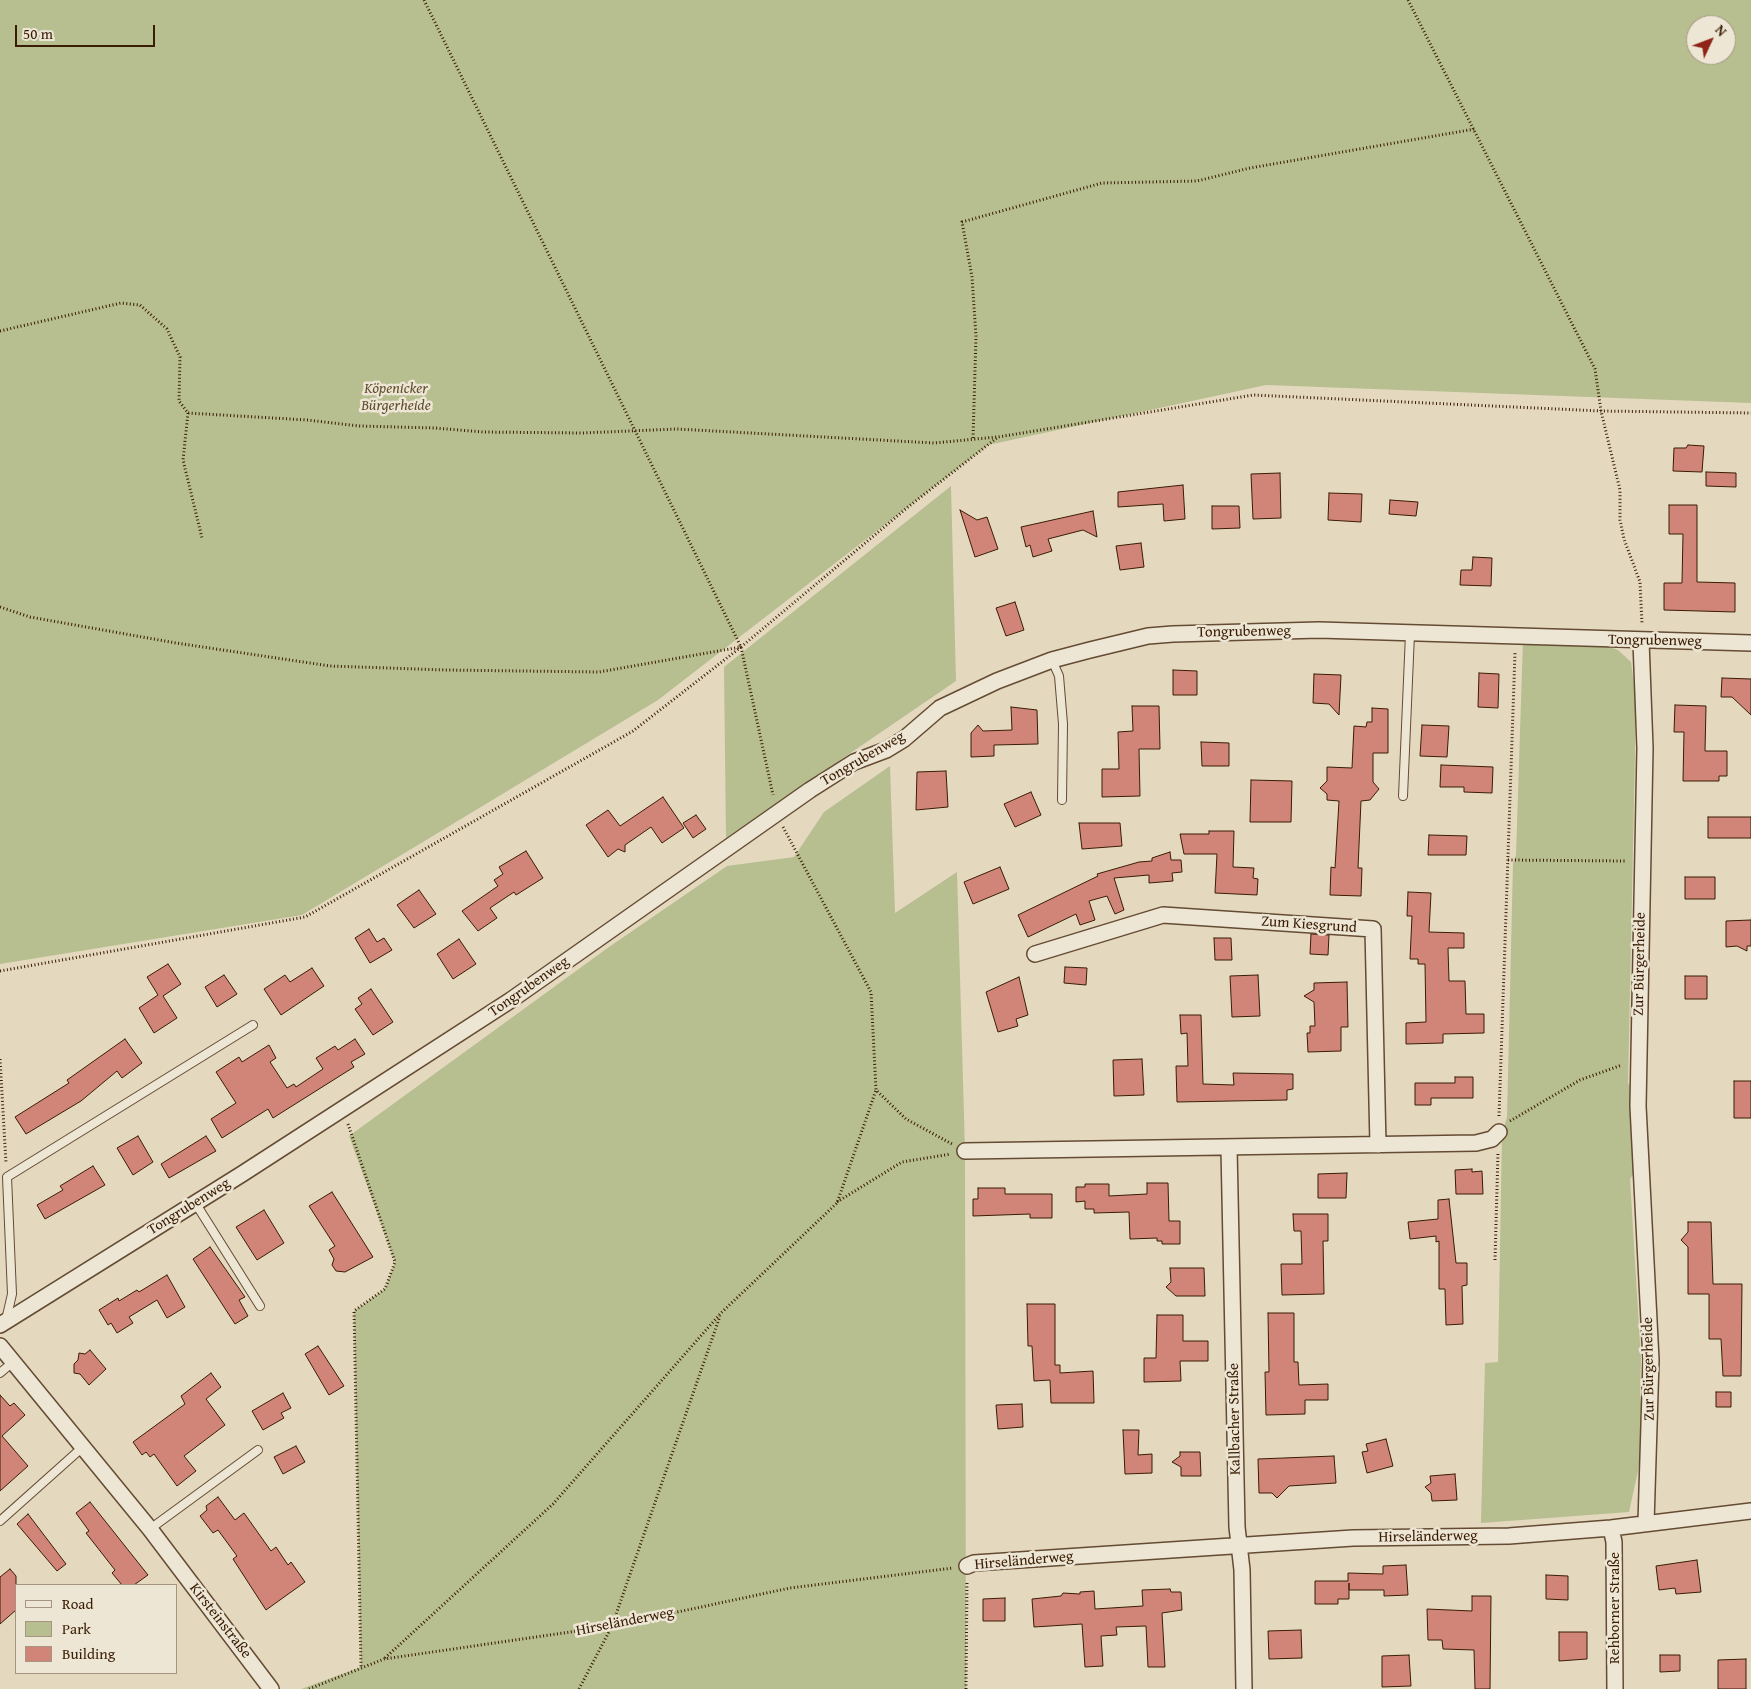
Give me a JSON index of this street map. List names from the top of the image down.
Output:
{
  "streets": {
    "street": [
      "Tongrubenweg",
      "Zum Kiesgrund",
      "Zur Bürgerheide",
      "Kallbacher Straße",
      "Hirseländerweg",
      "Rehborner Straße",
      "Kirsteinstraße"
    ]
  },
  "crossings": [
    ["Tongrubenweg", "Zur Bürgerheide"],
    ["Zur Bürgerheide", "Hirseländerweg"],
    ["Kallbacher Straße", "Hirseländerweg"],
    ["Hirseländerweg", "Rehborner Straße"]
  ],
  "parks": ["Köpenicker Bürgerheide"],
  "legend": ["Road", "Park", "Building"],
  "scale_bar": "50 m",
  "north": "top right"
}
